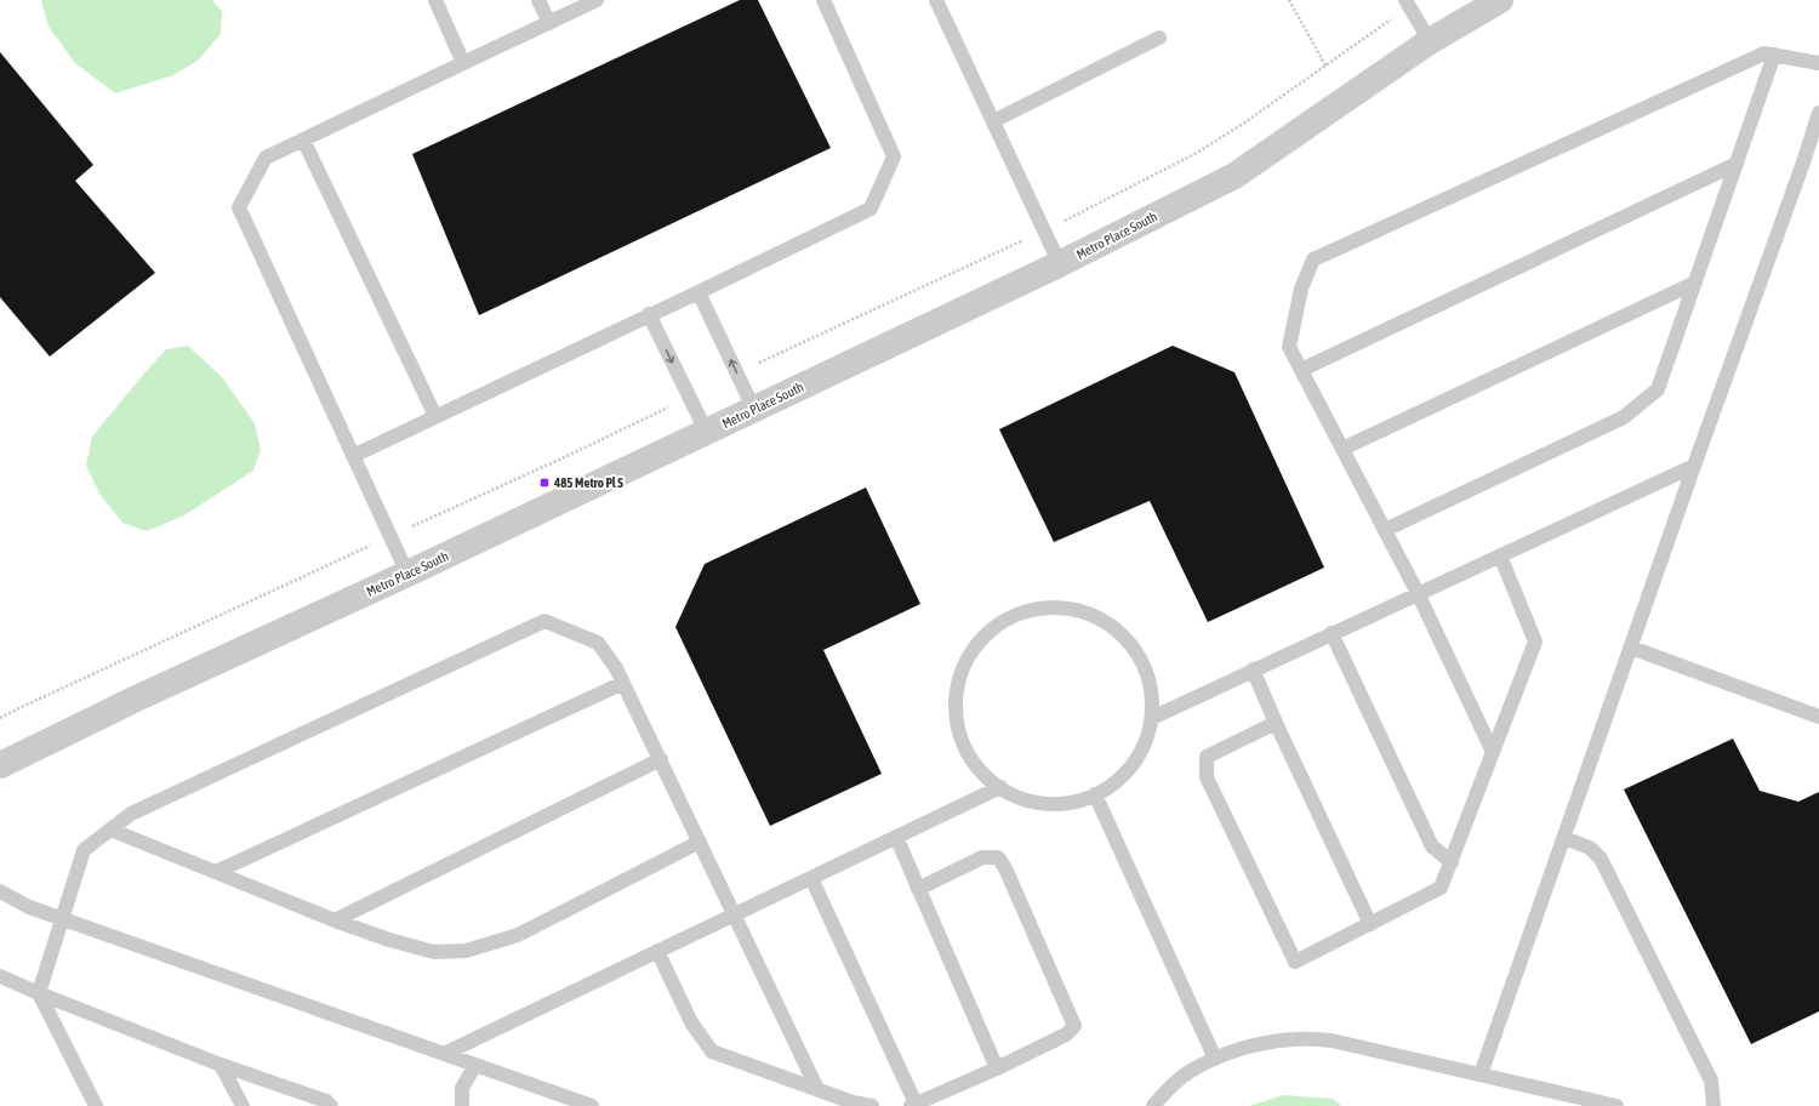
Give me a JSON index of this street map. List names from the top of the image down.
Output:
{
  "streets": {
    "street": ["Metro Place South"]
  },
  "places": {
    "transit": ["485 Metro Pl S"]
  }
}
